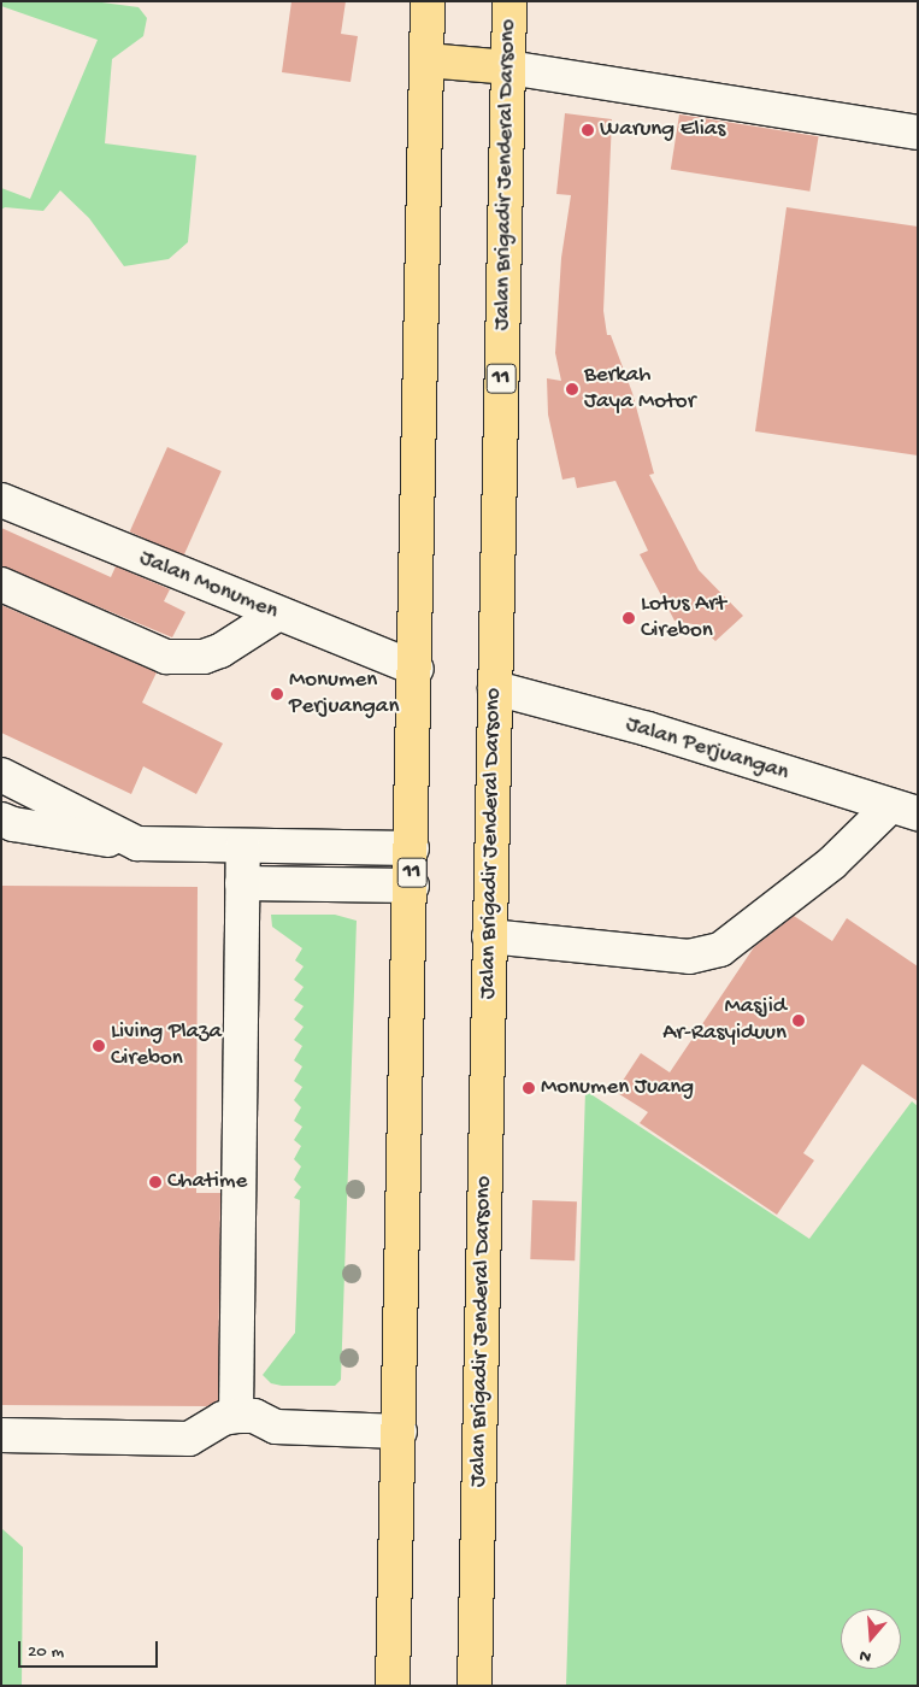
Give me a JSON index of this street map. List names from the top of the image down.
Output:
{
  "streets": {
    "highway": ["Jalan Brigadir Jenderal Darsono", "11"],
    "street": ["Jalan Monumen", "Jalan Perjuangan"]
  },
  "crossings": [
    ["Jalan Brigadir Jenderal Darsono", "Jalan Perjuangan"],
    ["11", "Jalan Monumen"]
  ],
  "places": [
    "Warung Elias",
    "Berkah Jaya Motor",
    "Lotus Art Cirebon",
    "Monumen Perjuangan",
    "Masjid Ar-Rasyiduun",
    "Living Plaza Cirebon",
    "Monumen Juang",
    "Chatime"
  ],
  "scale_bar": "20 m",
  "north": "bottom"
}
